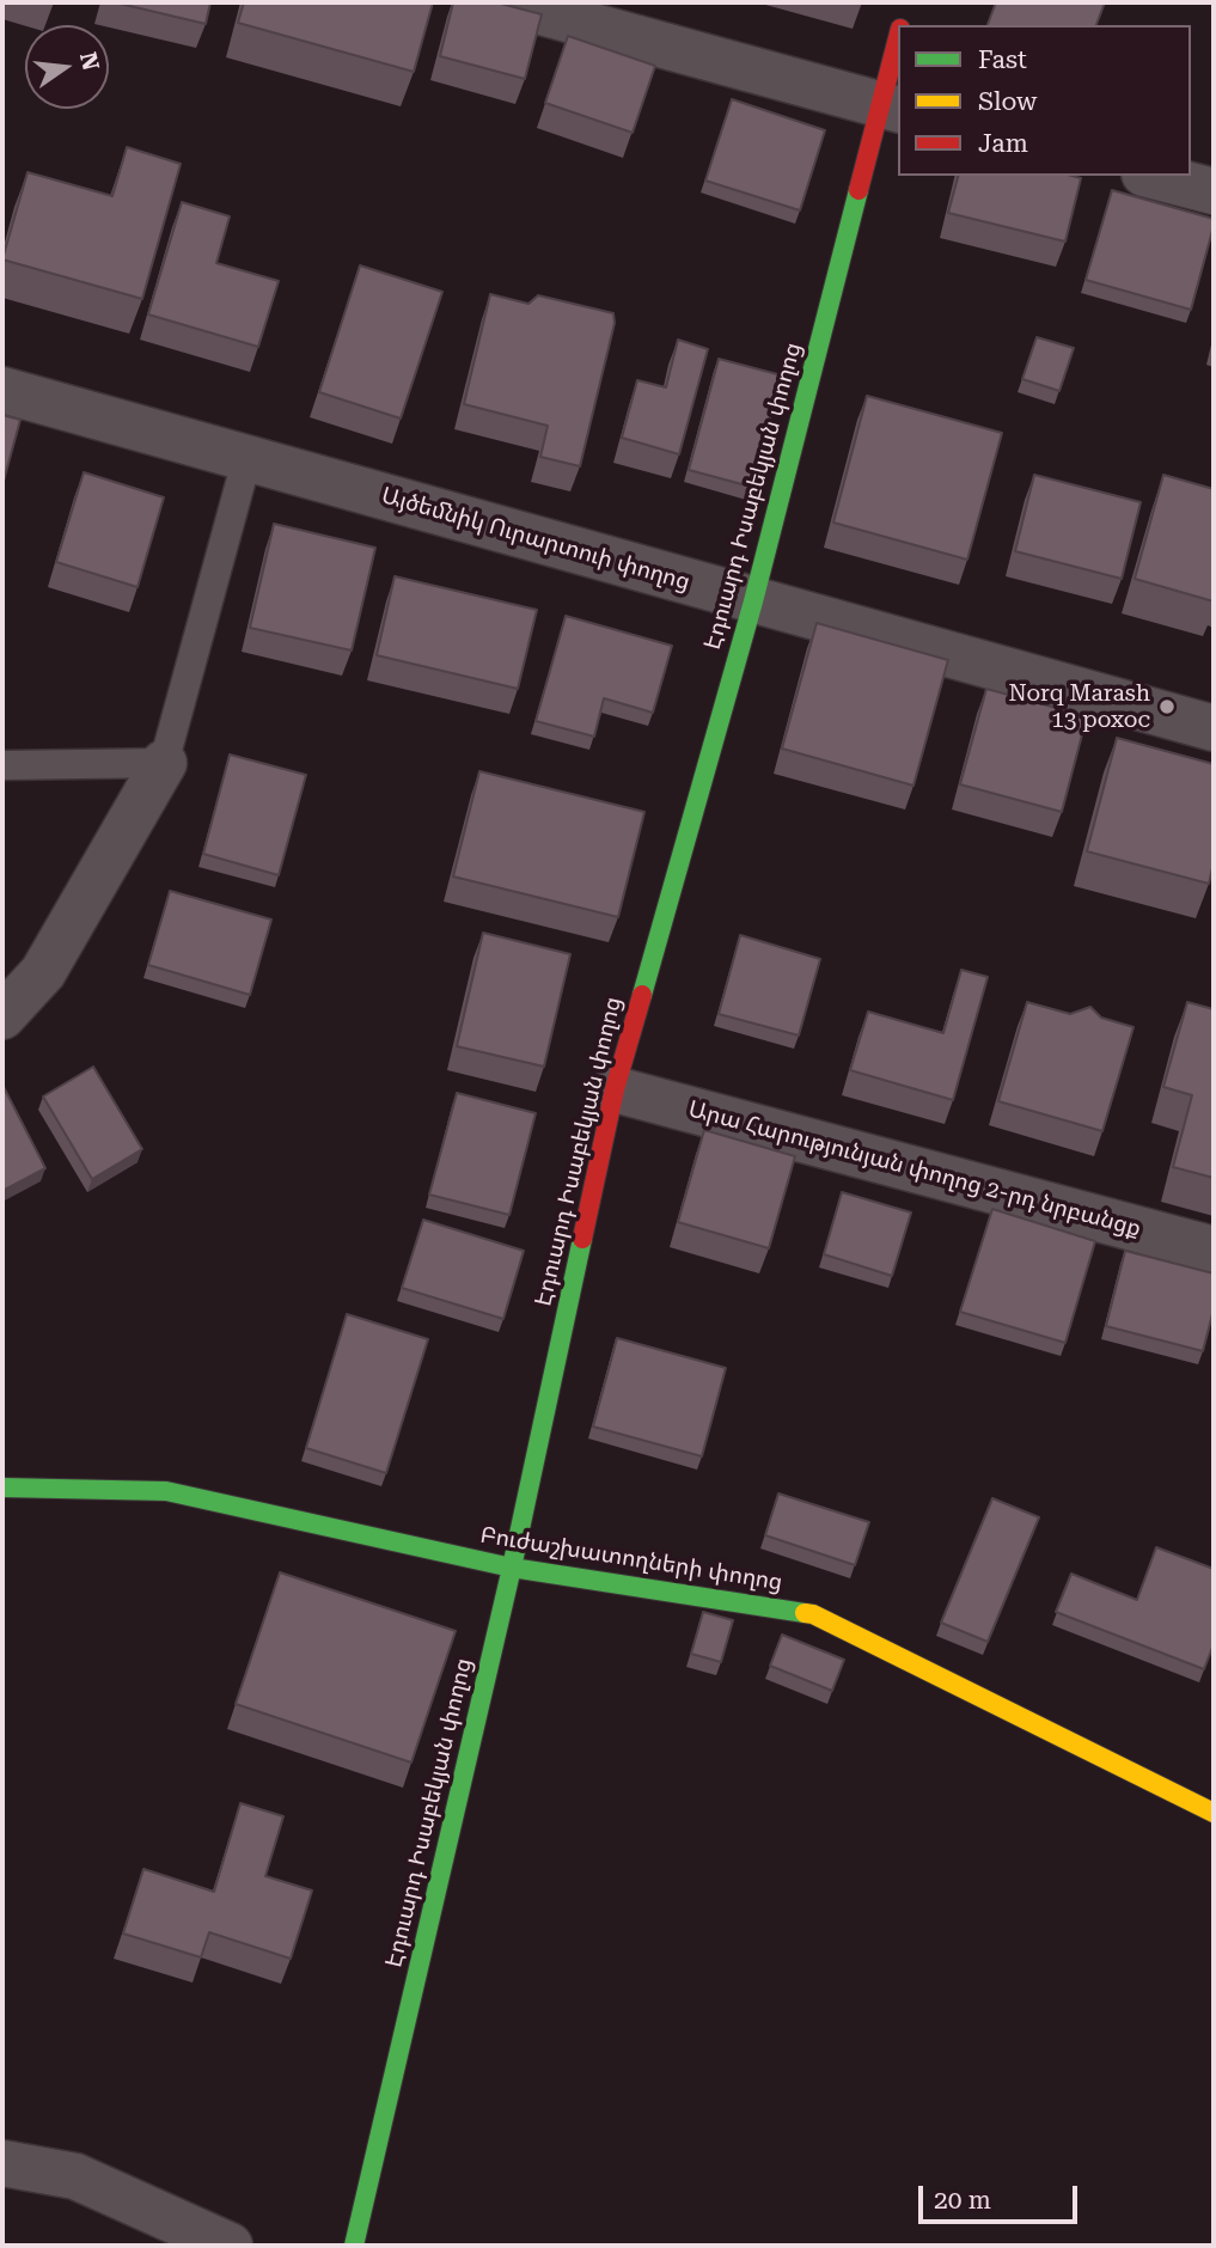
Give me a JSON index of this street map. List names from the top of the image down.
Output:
{
  "streets": {
    "main road": ["Էդուարդ Իսաբեկյան փողոց", "Բուժաշխատողների փողոց"],
    "street": ["Այծեմնիկ Ուրարտուի փողոց", "Արա Հարությունյան փողոց 2-րդ նրբանցք"]
  },
  "crossings": [
    ["Էդուարդ Իսաբեկյան փողոց", "Այծեմնիկ Ուրարտուի փողոց"],
    ["Էդուարդ Իսաբեկյան փողոց", "Արա Հարությունյան փողոց 2-րդ նրբանցք"],
    ["Էդուարդ Իսաբեկյան փողոց", "Բուժաշխատողների փողոց"]
  ],
  "places": ["Norq Marash 13 poxoc"],
  "legend": ["Fast", "Slow", "Jam"],
  "scale_bar": "20 m",
  "north": "right"
}
